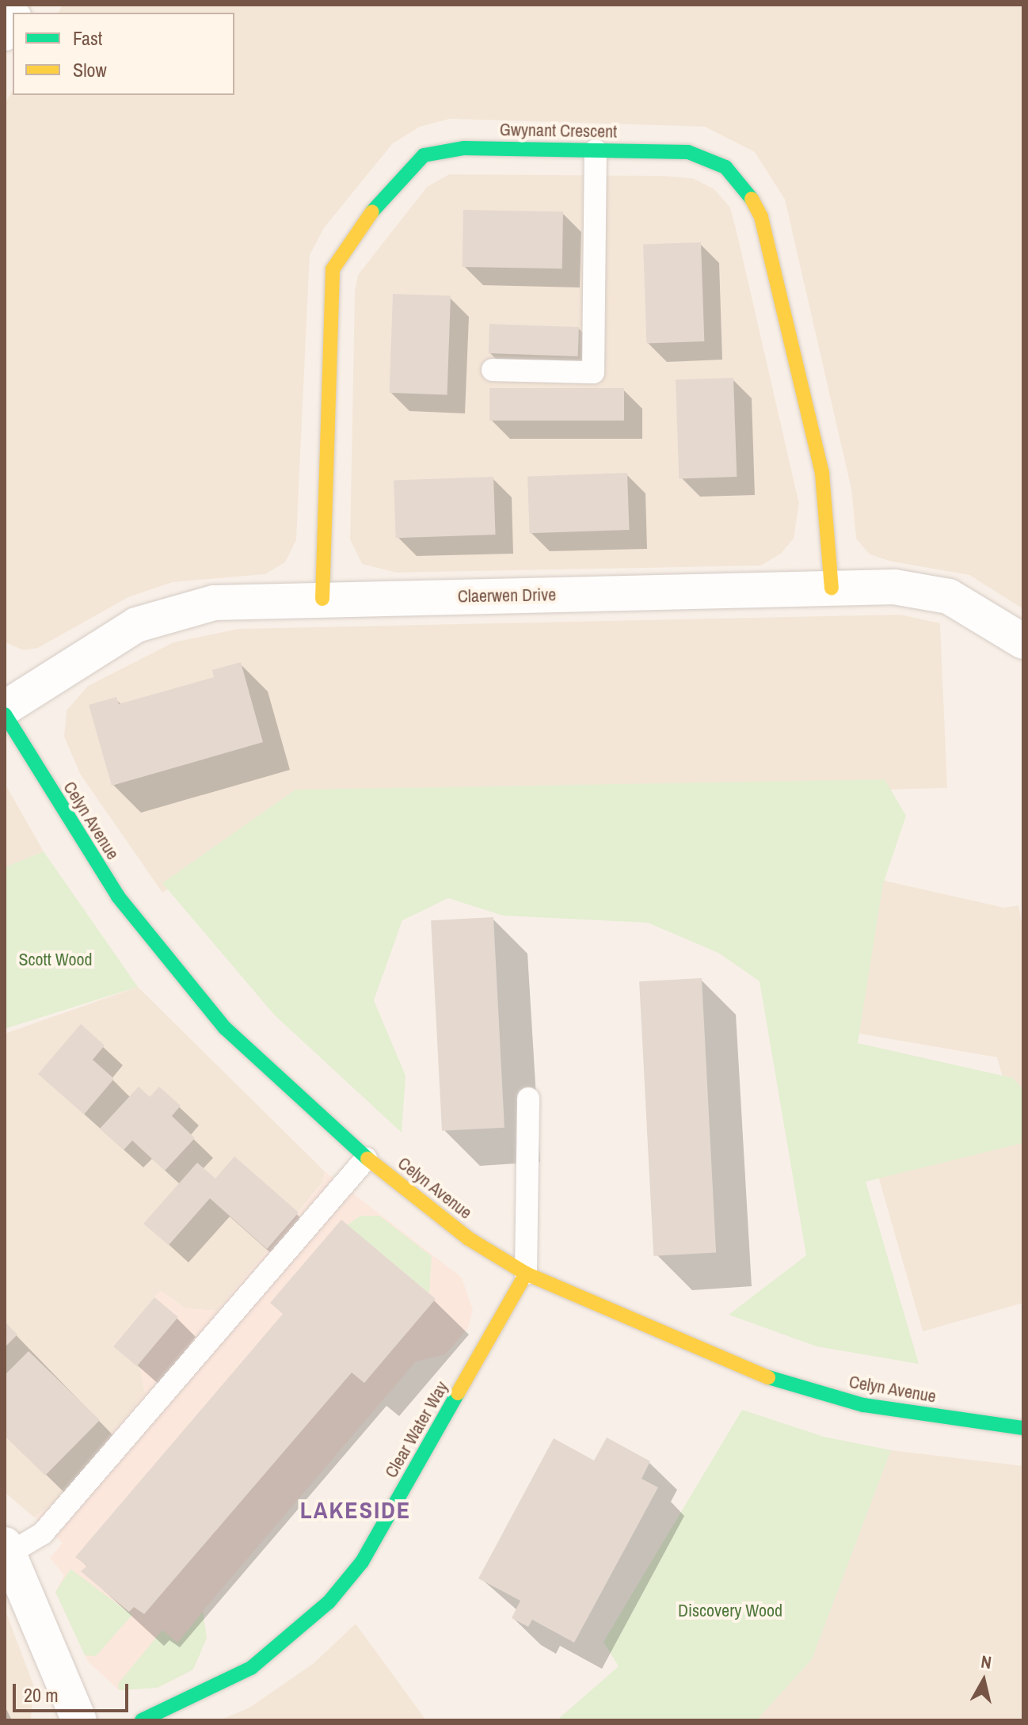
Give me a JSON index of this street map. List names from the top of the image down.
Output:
{
  "streets": {
    "street": [
      "Gwynant Crescent",
      "Claerwen Drive",
      "Celyn Avenue",
      "Clear Water Way"
    ]
  },
  "crossings": [
    ["Gwynant Crescent", "Claerwen Drive"],
    ["Celyn Avenue", "Clear Water Way"]
  ],
  "districts": ["LAKESIDE"],
  "parks": ["Scott Wood", "Discovery Wood"],
  "legend": ["Fast", "Slow"],
  "scale_bar": "20 m",
  "north": "top"
}
